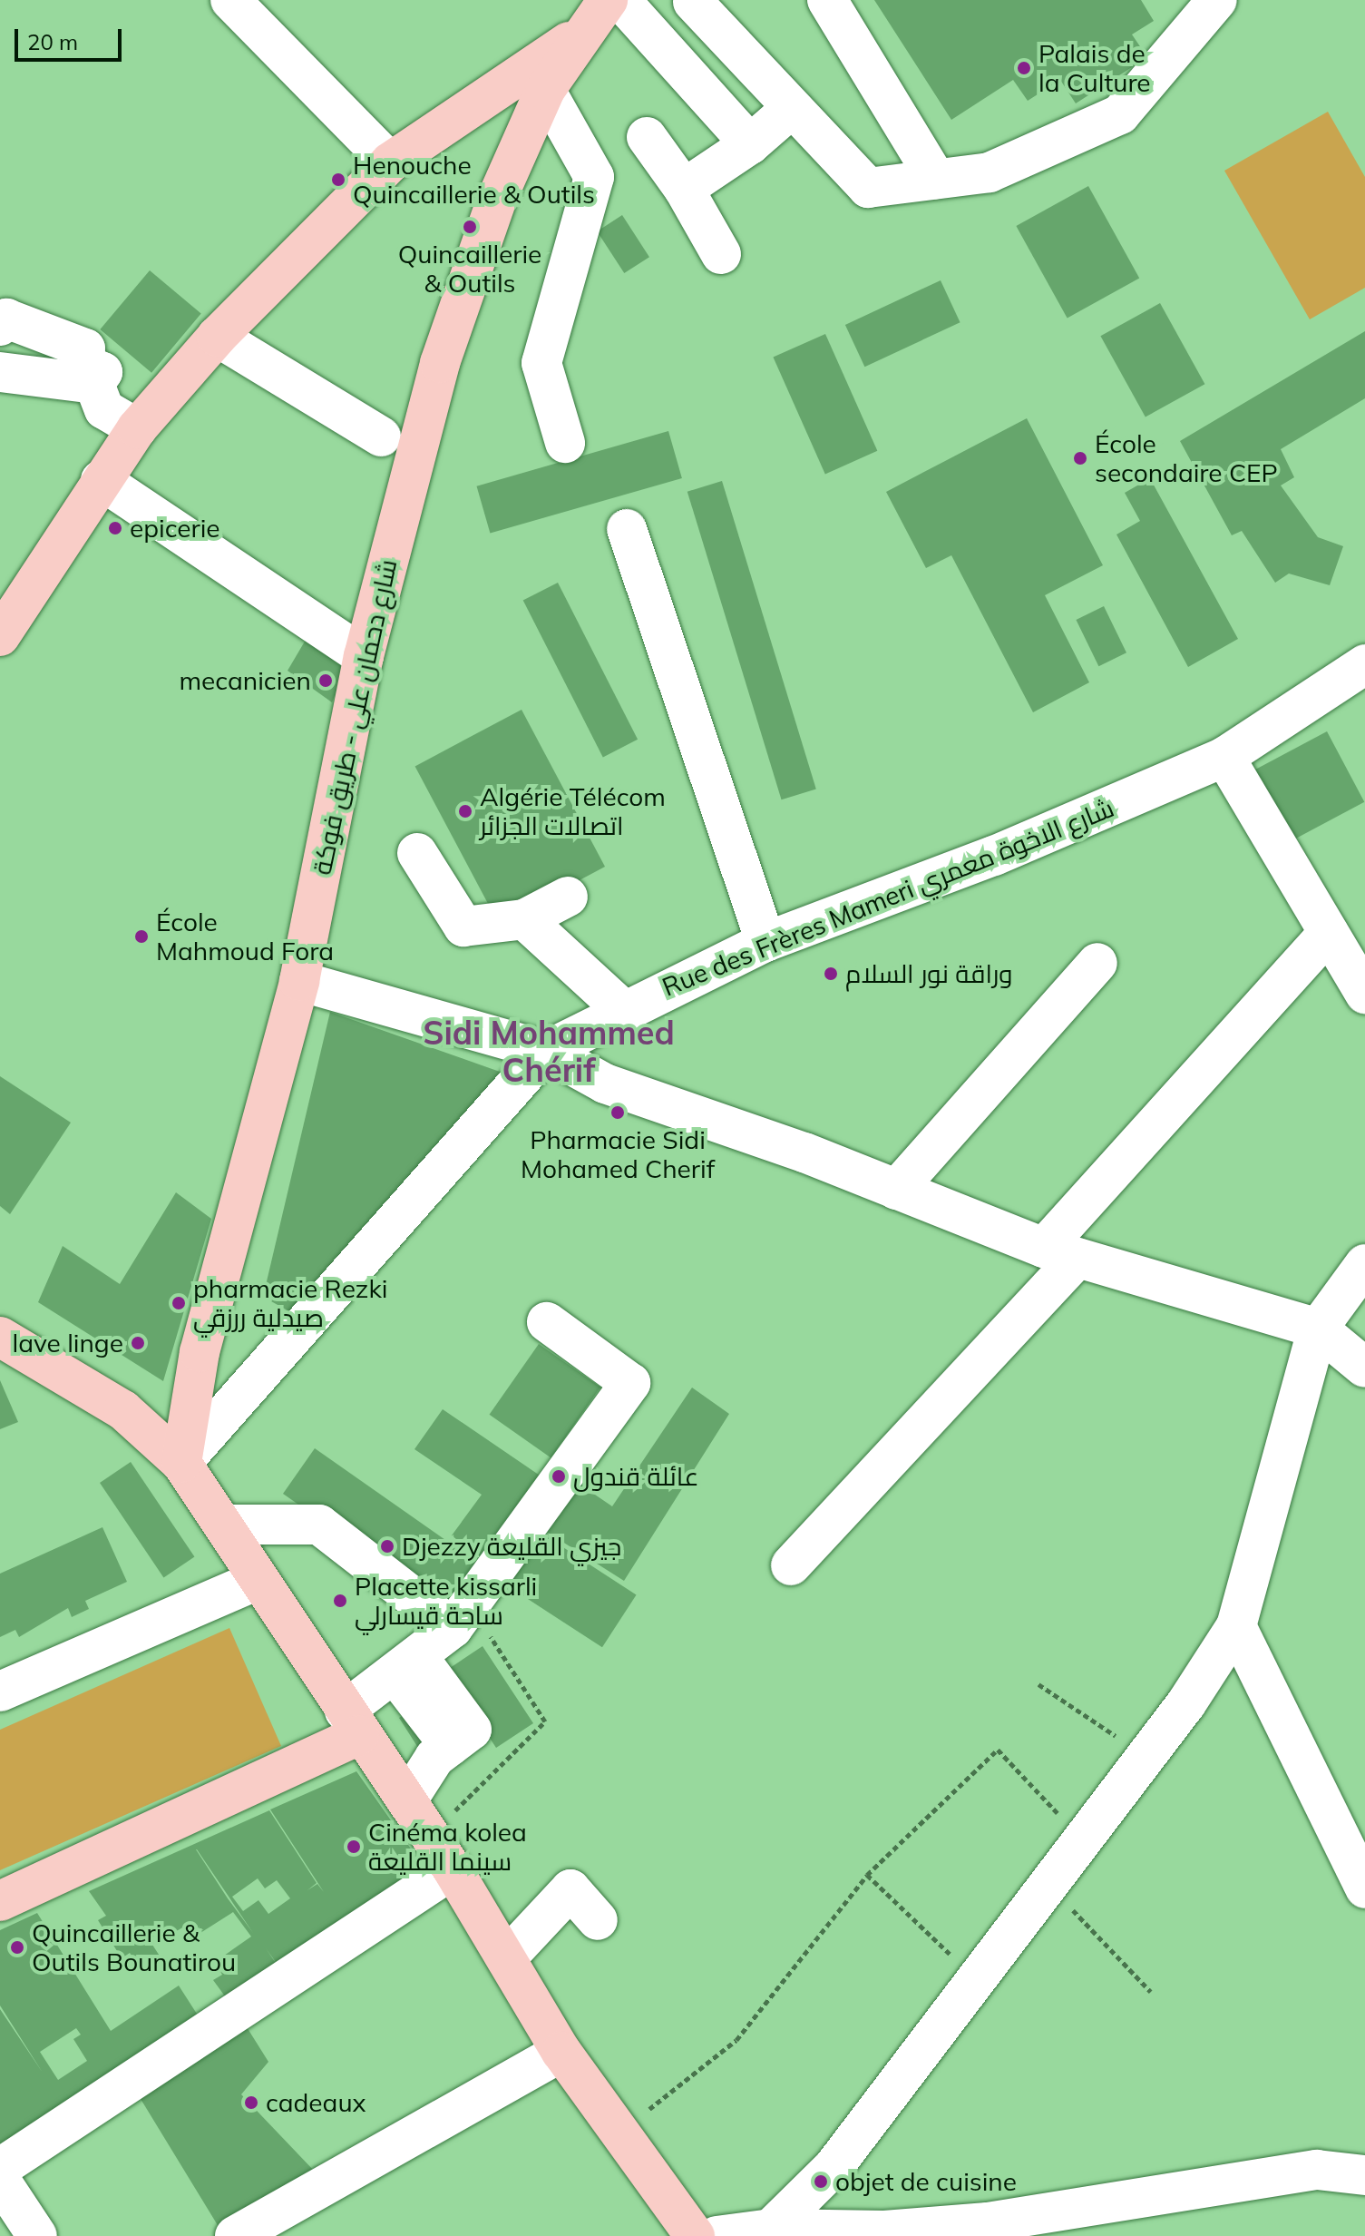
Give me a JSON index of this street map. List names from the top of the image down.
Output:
{
  "streets": {
    "main road": ["شارع دحمان علي - طريق فوكة"],
    "street": ["Rue des Frères Mameri شارع الاخوة معمري"]
  },
  "crossings": [
    ["شارع دحمان علي - طريق فوكة", "Rue des Frères Mameri شارع الاخوة معمري"]
  ],
  "districts": ["Sidi Mohammed Chérif"],
  "places": [
    "Palais de la Culture",
    "Henouche Quincaillerie & Outils",
    "Quincaillerie & Outils",
    "École secondaire CEP",
    "epicerie",
    "mecanicien",
    "Algérie Télécom اتصالات الجزائر",
    "École Mahmoud Fora",
    "وراقة نور السلام",
    "Pharmacie Sidi Mohamed Cherif",
    "pharmacie Rezki صيدلية ررزقي",
    "lave linge",
    "عائلة قندول",
    "Djezzy جيزي القليعة",
    "Placette kissarli ساحة قيسارلي",
    "Cinéma kolea سينما القليعة",
    "Quincaillerie & Outils Bounatirou",
    "cadeaux",
    "objet de cuisine"
  ],
  "scale_bar": "20 m"
}
